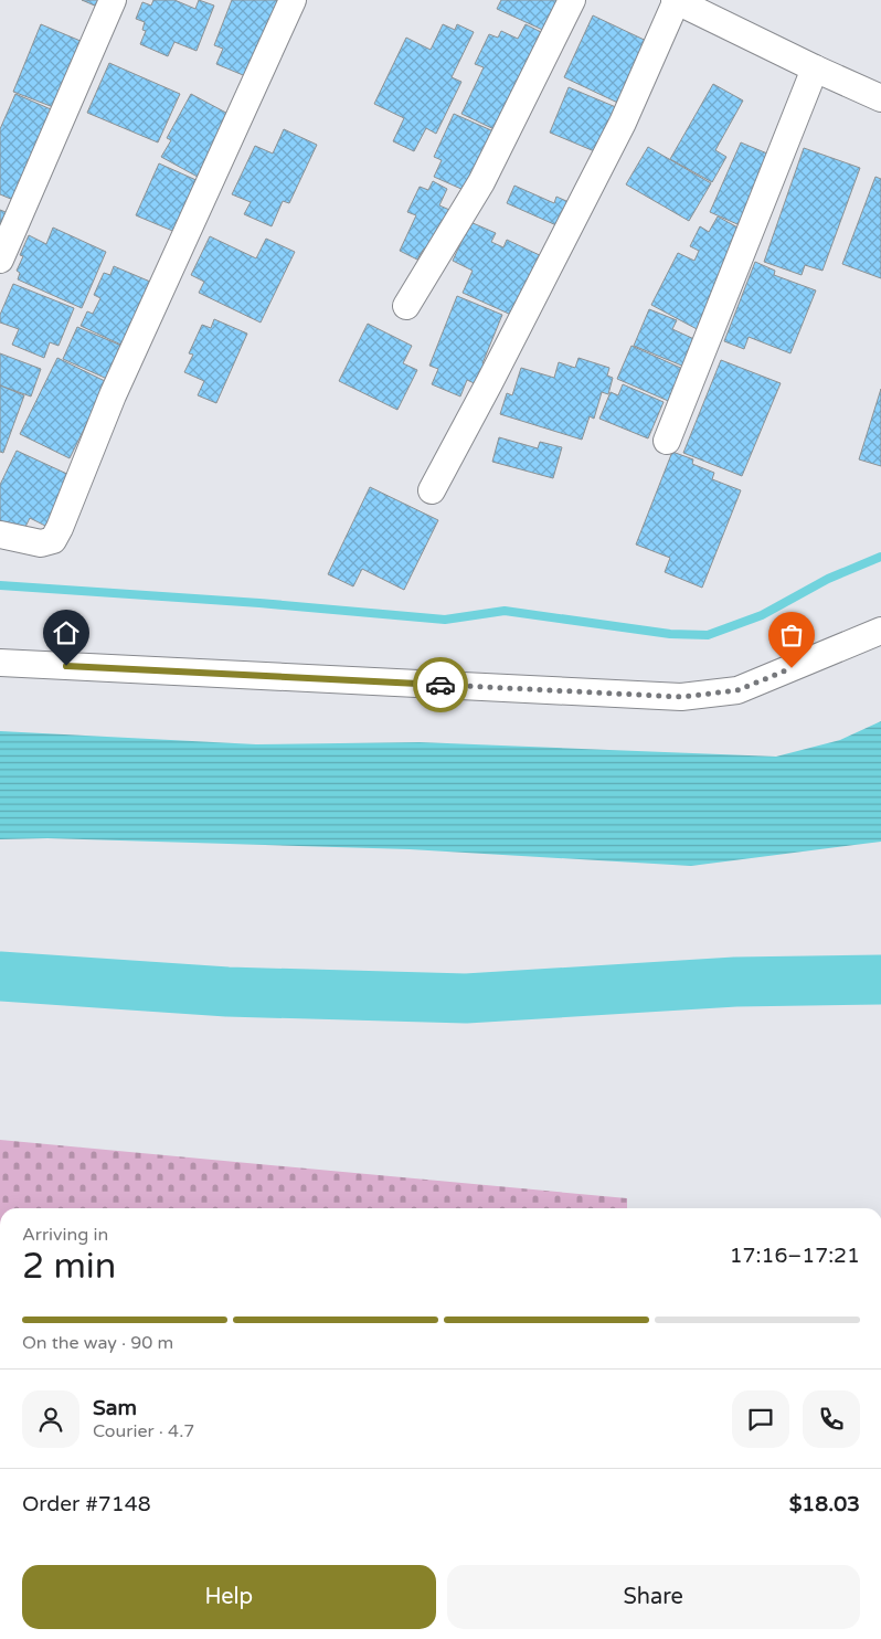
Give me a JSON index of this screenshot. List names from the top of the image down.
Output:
{
  "page": {
    "heading": ["2 min", "Arriving in", "17:16–17:21"],
    "panel": [
      "Sam",
      "Courier · 4.7",
      "Order #7148",
      "$18.03"
    ],
    "bar": "On the way · 90 m",
    "buttons": ["Help", "Share"]
  }
}
